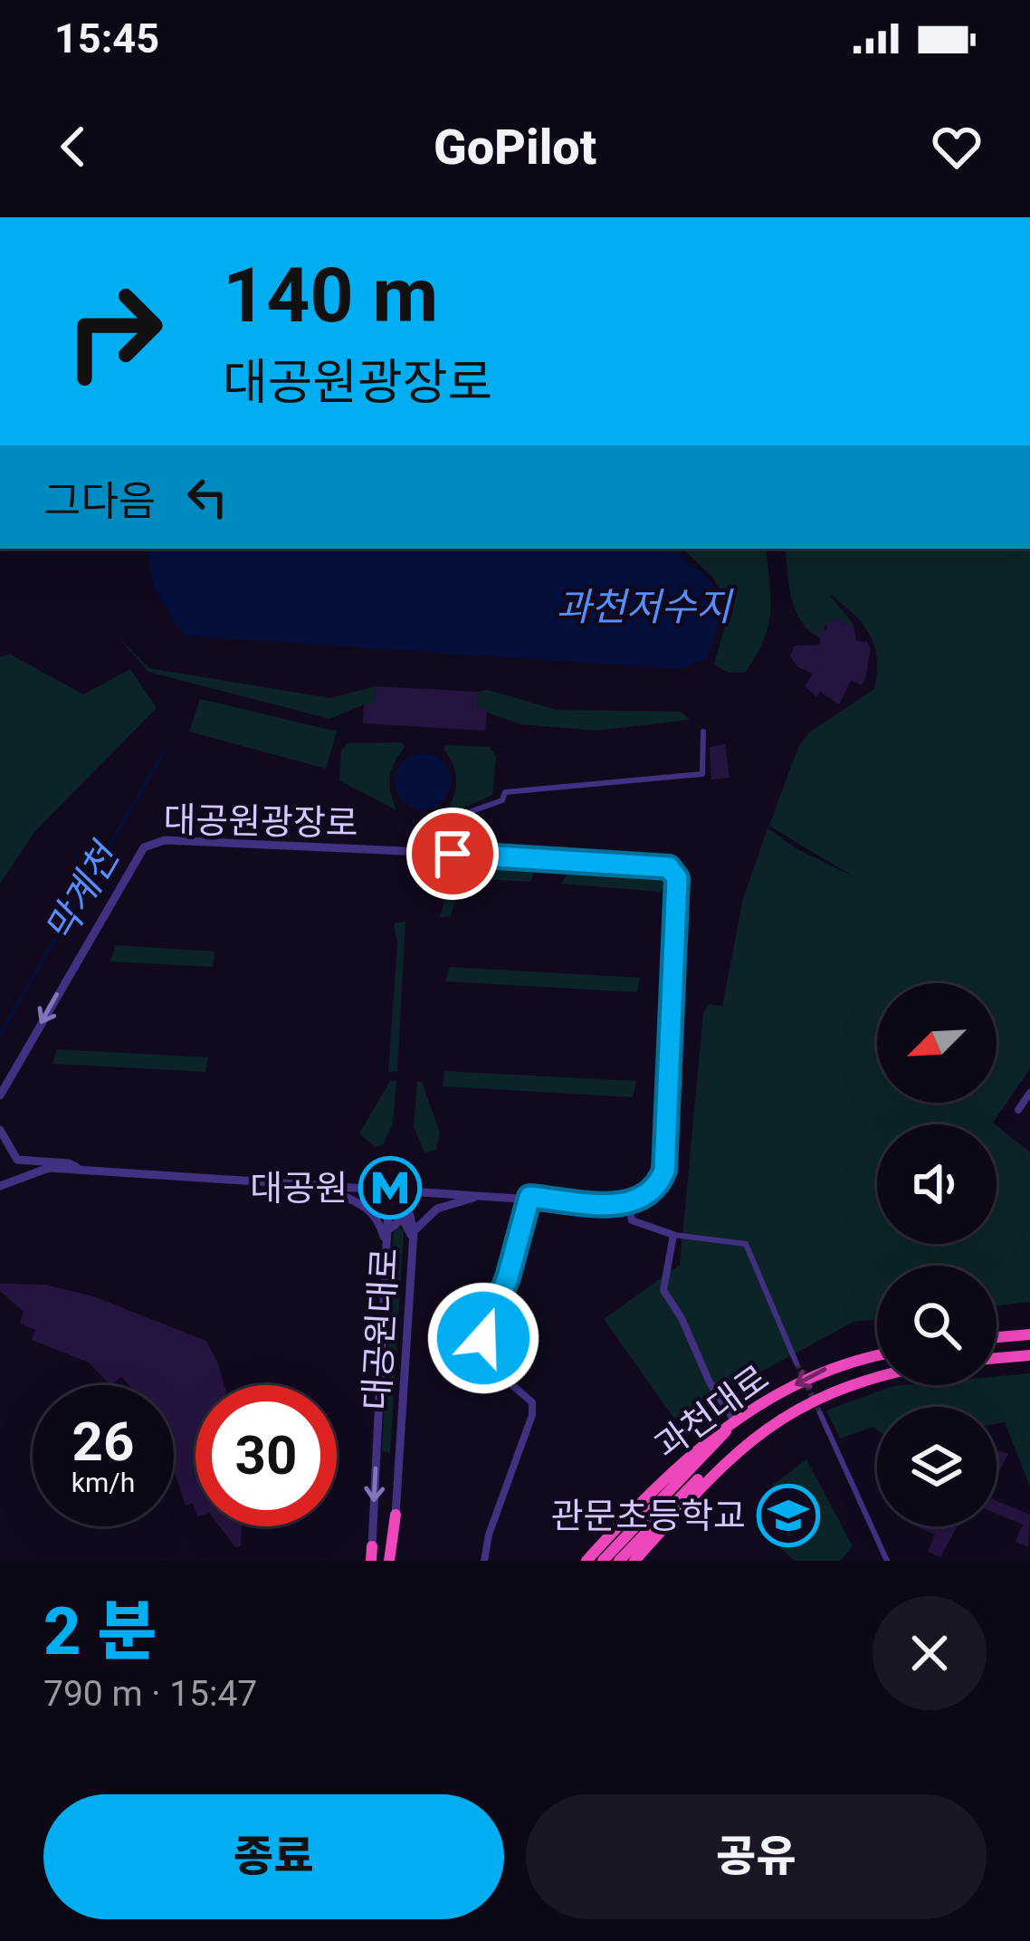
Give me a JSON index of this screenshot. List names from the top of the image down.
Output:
{
  "streets": {
    "highway": ["과천대로"],
    "street": ["대공원광장로", "대공원대로"]
  },
  "one_way": ["대공원광장로"],
  "water": ["과천저수지", "막계천"],
  "places": {
    "metro station": ["대공원"],
    "school or university": ["관문초등학교"]
  },
  "north": "bottom left",
  "page": {
    "status": "15:45",
    "header": "GoPilot",
    "turn": ["140 m", "대공원광장로"],
    "then": "그다음",
    "speed": "26 km/h",
    "limit": "30",
    "heading": ["2 분", "790 m · 15:47"],
    "buttons": ["종료", "공유"]
  }
}
